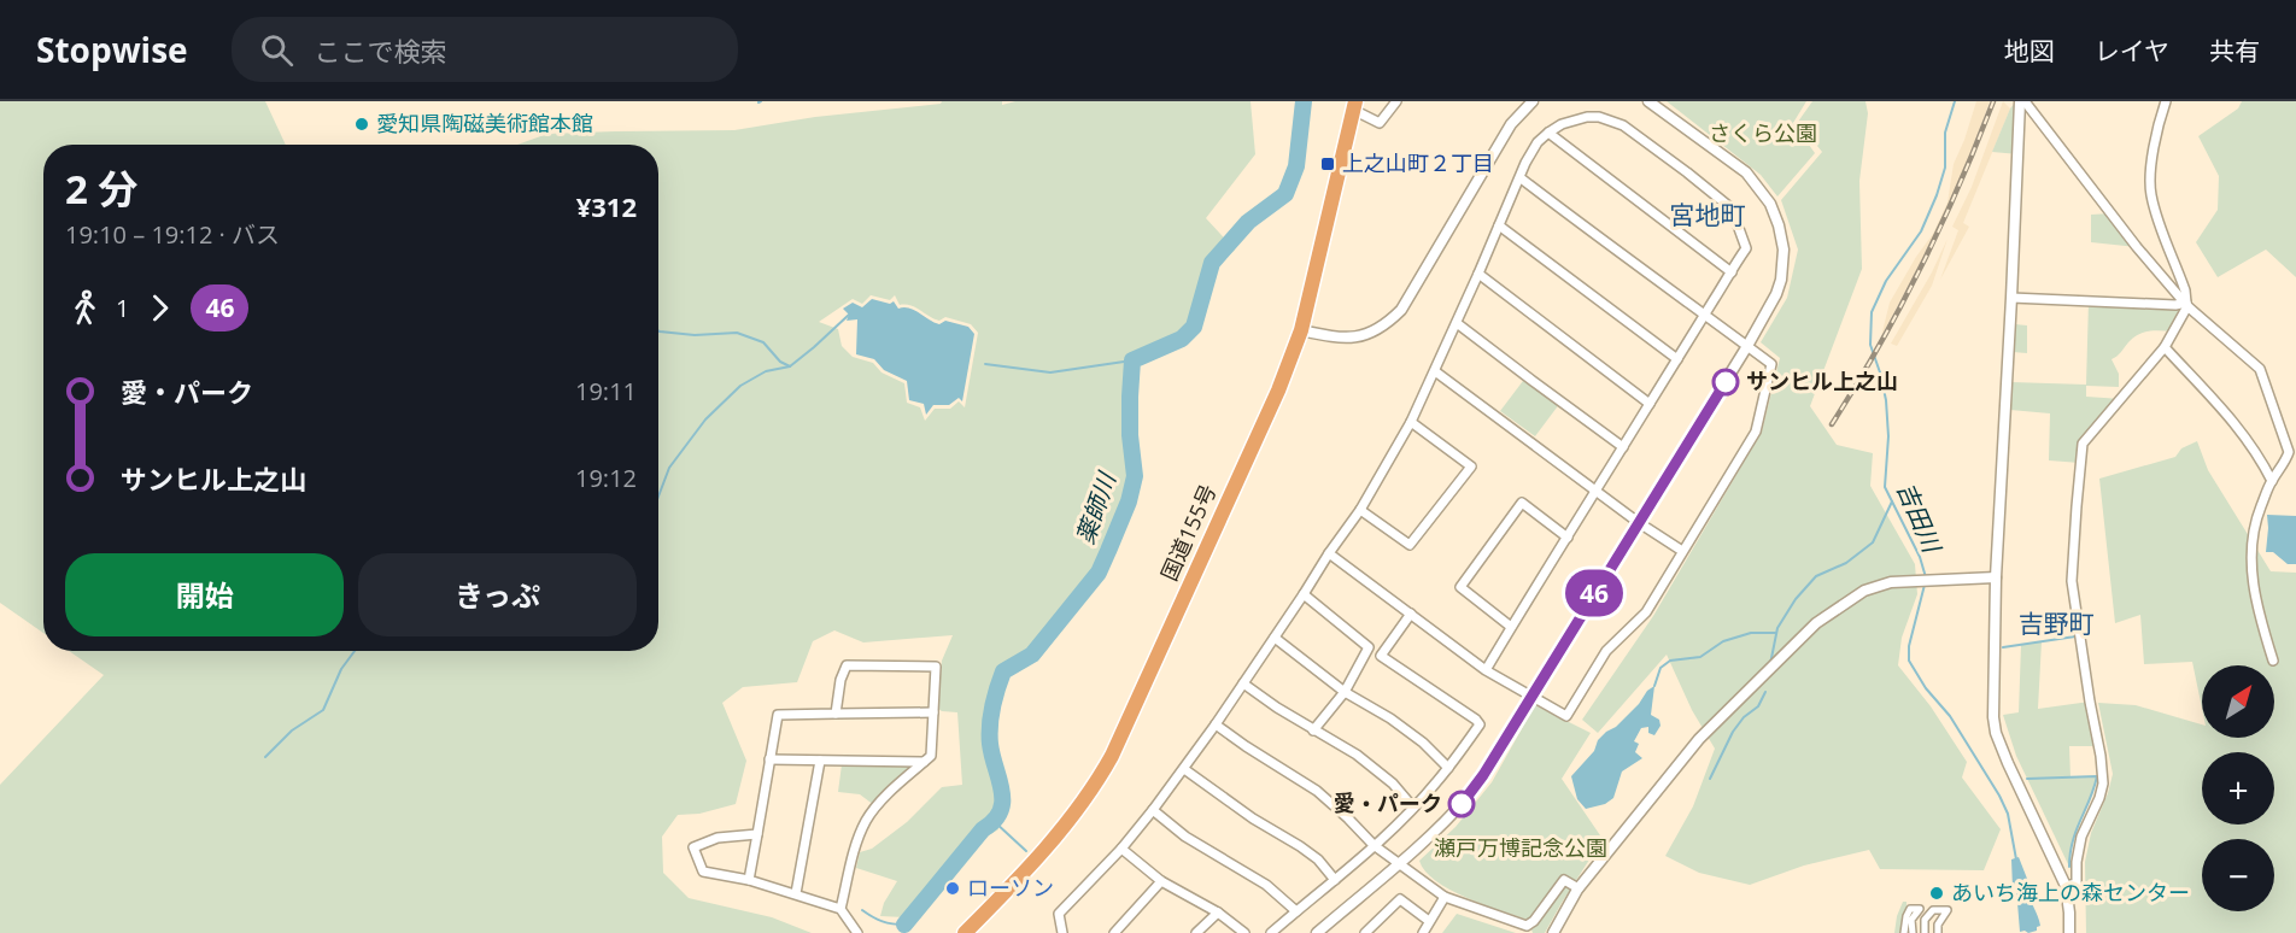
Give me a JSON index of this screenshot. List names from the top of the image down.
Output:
{
  "streets": {
    "highway": ["国道155号"]
  },
  "districts": ["宮地町", "吉野町"],
  "water": ["薬師川", "吉田川"],
  "parks": ["さくら公園", "瀬戸万博記念公園"],
  "places": {
    "other": [
      "愛知県陶磁美術館本館",
      "サンヒル上之山",
      "愛・パーク",
      "ローソン",
      "あいち海上の森センター"
    ],
    "transit": ["上之山町２丁目"]
  },
  "lines": ["bus line 46"],
  "north": "top right",
  "page": {
    "header": "Stopwise",
    "search": "ここで検索",
    "nav": ["地図", "レイヤ", "共有"],
    "on_map": "46",
    "heading": ["2 分", "19:10 – 19:12 · バス", "¥312"],
    "legs": ["1", "46"],
    "list": [
      {
        "name": "愛・パーク",
        "value": "19:11"
      },
      {
        "name": "サンヒル上之山",
        "value": "19:12"
      }
    ],
    "buttons": ["開始", "きっぷ"],
    "map_buttons": ["+", "−"]
  }
}
